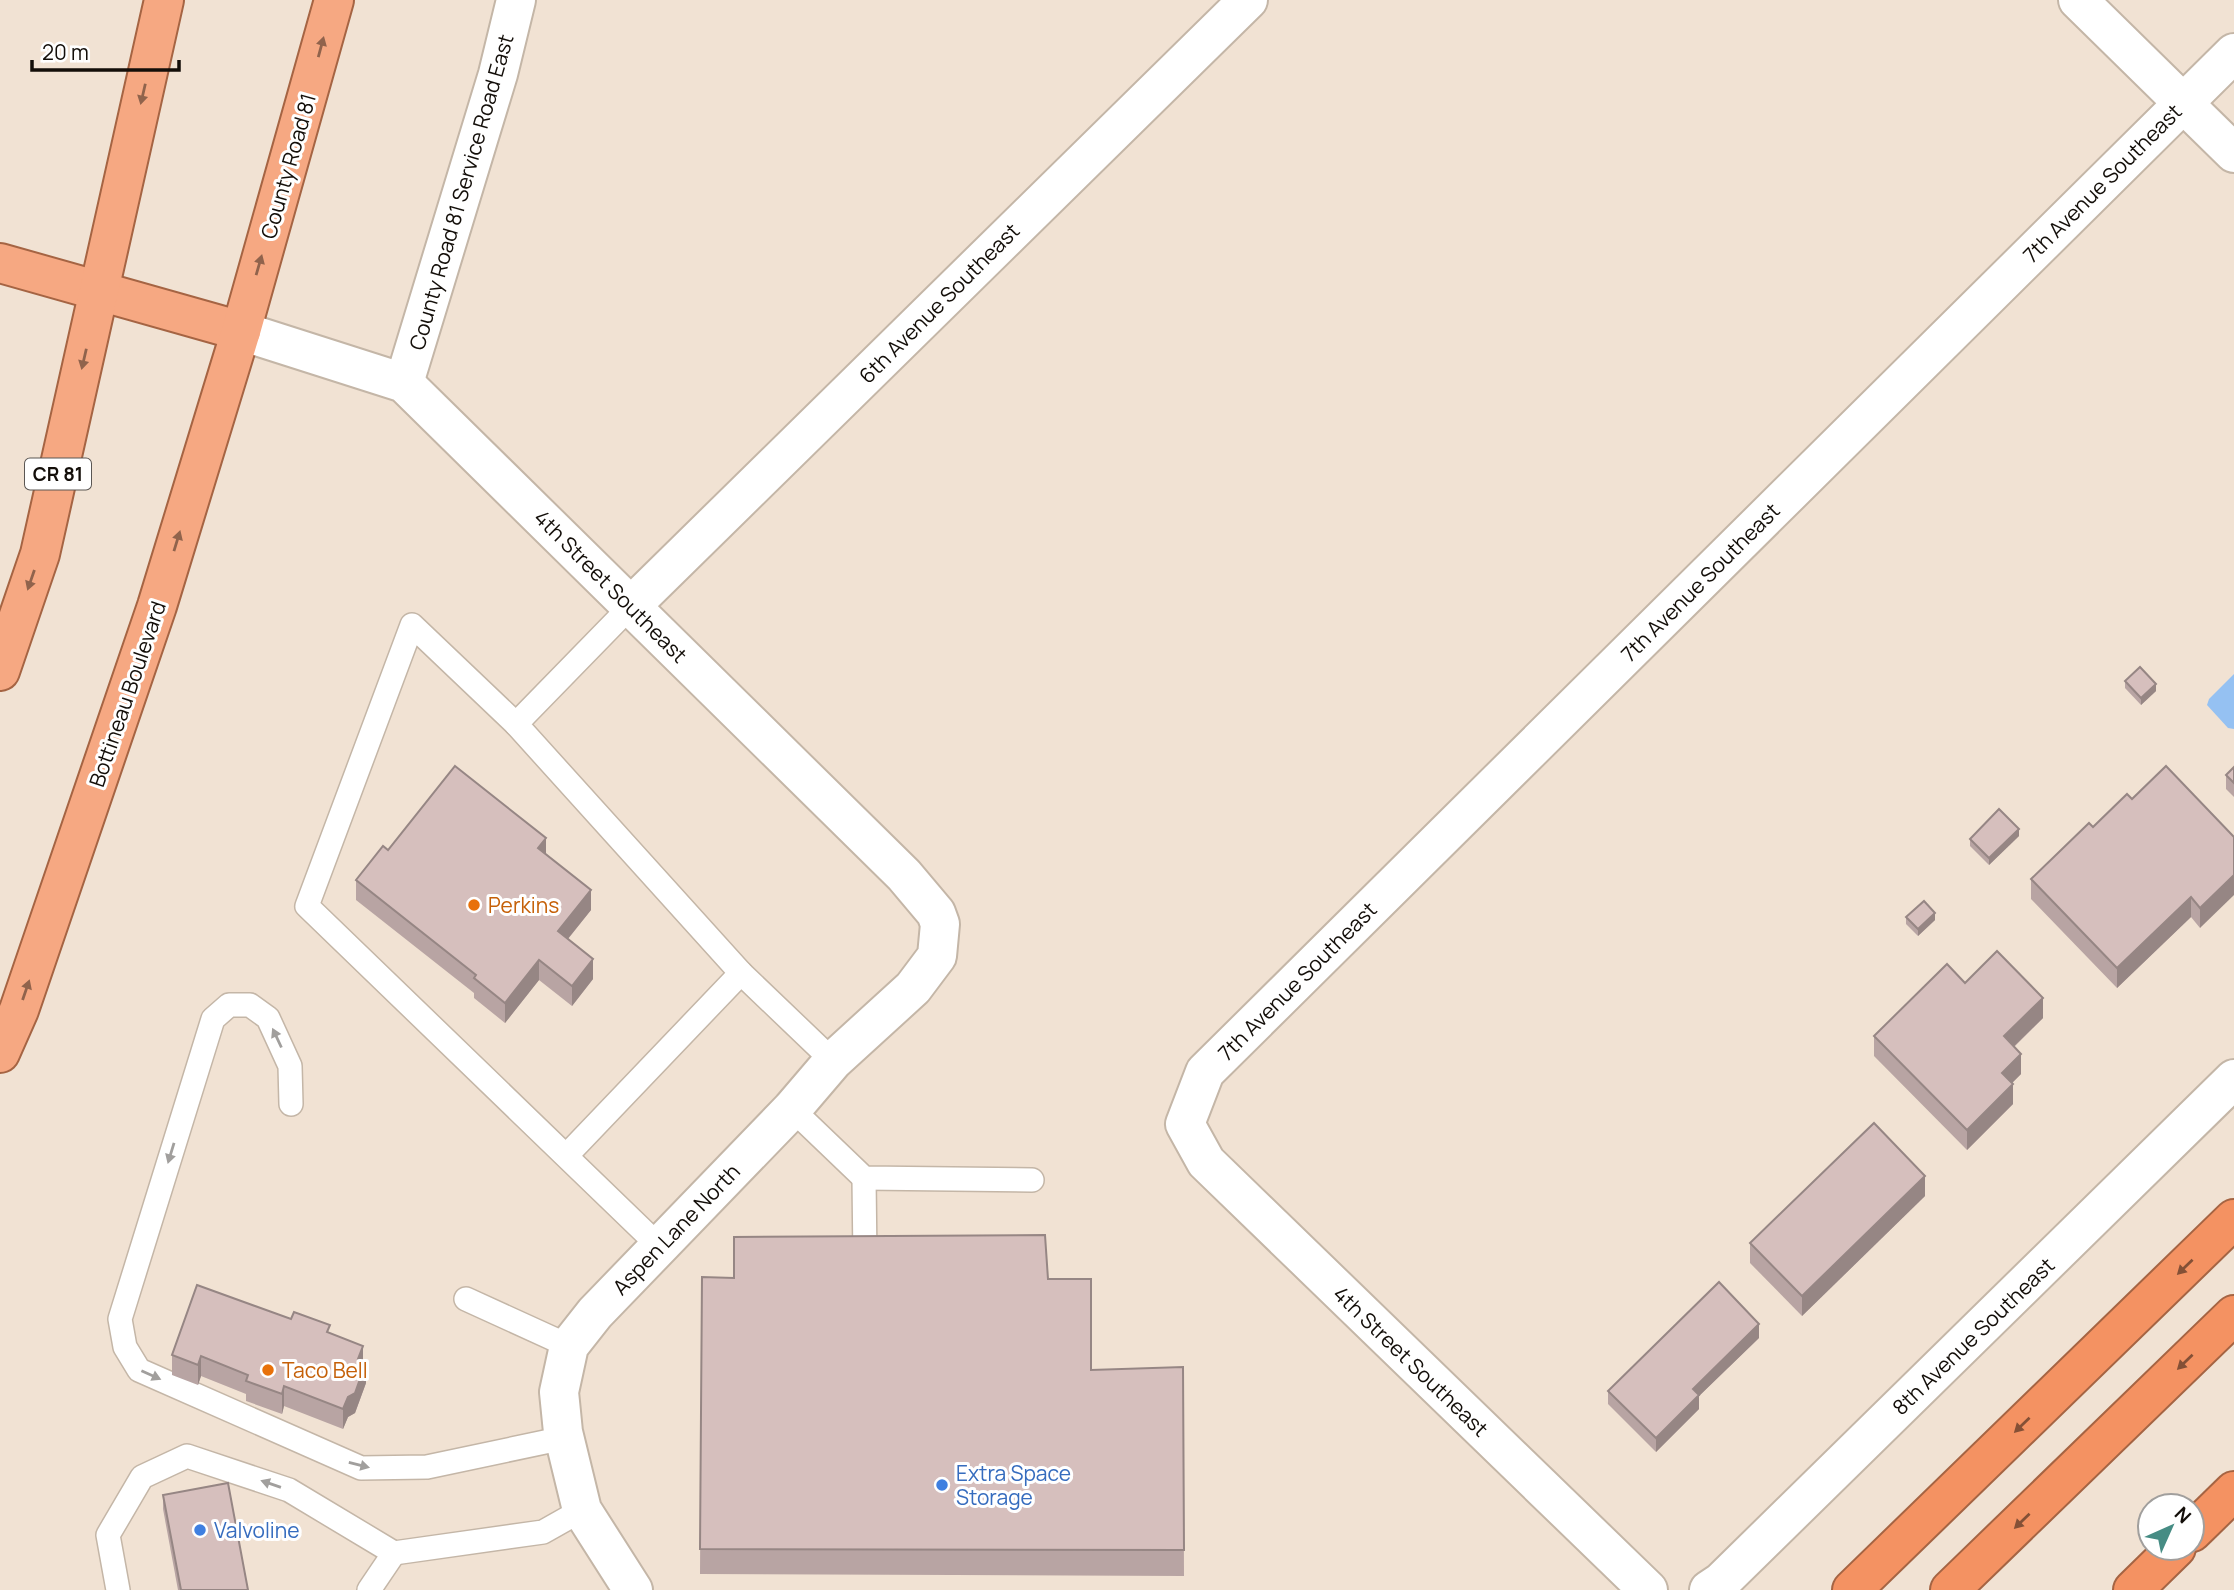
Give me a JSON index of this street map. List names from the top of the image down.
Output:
{
  "streets": {
    "highway": ["County Road 81", "CR 81", "Bottineau Boulevard"],
    "street": [
      "7th Avenue Southeast",
      "County Road 81 Service Road East",
      "6th Avenue Southeast",
      "4th Street Southeast",
      "Aspen Lane North",
      "8th Avenue Southeast"
    ]
  },
  "crossings": [
    ["County Road 81", "4th Street Southeast"],
    ["County Road 81", "Bottineau Boulevard"],
    ["7th Avenue Southeast", "4th Street Southeast"],
    ["County Road 81 Service Road East", "4th Street Southeast"],
    ["6th Avenue Southeast", "4th Street Southeast"],
    ["4th Street Southeast", "Bottineau Boulevard"],
    ["4th Street Southeast", "Aspen Lane North"]
  ],
  "places": [
    "Perkins",
    "Taco Bell",
    "Extra Space Storage",
    "Valvoline"
  ],
  "scale_bar": "20 m",
  "north": "top right"
}
